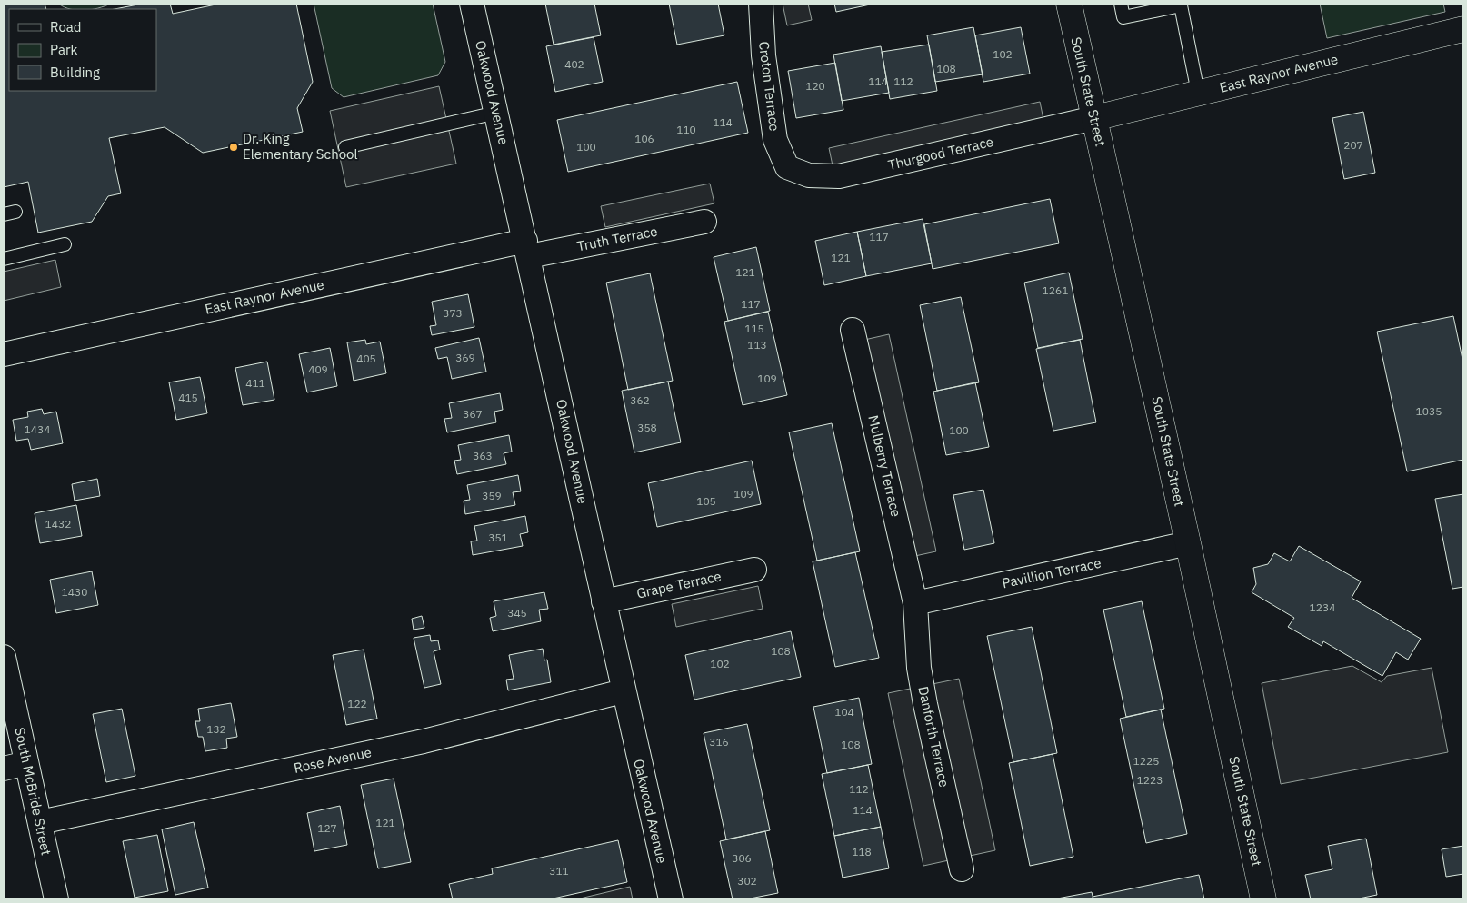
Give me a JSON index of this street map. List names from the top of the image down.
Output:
{
  "streets": {
    "main road": ["East Raynor Avenue", "South State Street"],
    "street": [
      "Croton Terrace",
      "Oakwood Avenue",
      "Thurgood Terrace",
      "Truth Terrace",
      "Mulberry Terrace",
      "Pavillion Terrace",
      "Grape Terrace",
      "Danforth Terrace",
      "Rose Avenue",
      "South McBride Street"
    ]
  },
  "crossings": [
    ["East Raynor Avenue", "South State Street"],
    ["East Raynor Avenue", "Oakwood Avenue"],
    ["East Raynor Avenue", "Thurgood Terrace"],
    ["East Raynor Avenue", "Truth Terrace"],
    ["Croton Terrace", "Thurgood Terrace"],
    ["South State Street", "Thurgood Terrace"],
    ["South State Street", "Pavillion Terrace"],
    ["Oakwood Avenue", "Truth Terrace"],
    ["Oakwood Avenue", "Grape Terrace"],
    ["Oakwood Avenue", "Rose Avenue"],
    ["Mulberry Terrace", "Pavillion Terrace"],
    ["Mulberry Terrace", "Danforth Terrace"],
    ["Pavillion Terrace", "Danforth Terrace"],
    ["Rose Avenue", "South McBride Street"]
  ],
  "places": ["Dr. King Elementary School"],
  "house_numbers": [
    "102",
    "402",
    "108",
    "114",
    "112",
    "120",
    "114",
    "110",
    "106",
    "207",
    "100",
    "117",
    "121",
    "121",
    "1261",
    "117",
    "373",
    "115",
    "113",
    "369",
    "405",
    "409",
    "109",
    "411",
    "415",
    "362",
    "1035",
    "367",
    "358",
    "1434",
    "100",
    "363",
    "109",
    "359",
    "105",
    "1432",
    "351",
    "1430",
    "1234",
    "345",
    "108",
    "102",
    "122",
    "104",
    "132",
    "316",
    "108",
    "1225",
    "1223",
    "112",
    "114",
    "121",
    "127",
    "118",
    "306",
    "311",
    "302"
  ],
  "legend": ["Road", "Park", "Building"]
}
